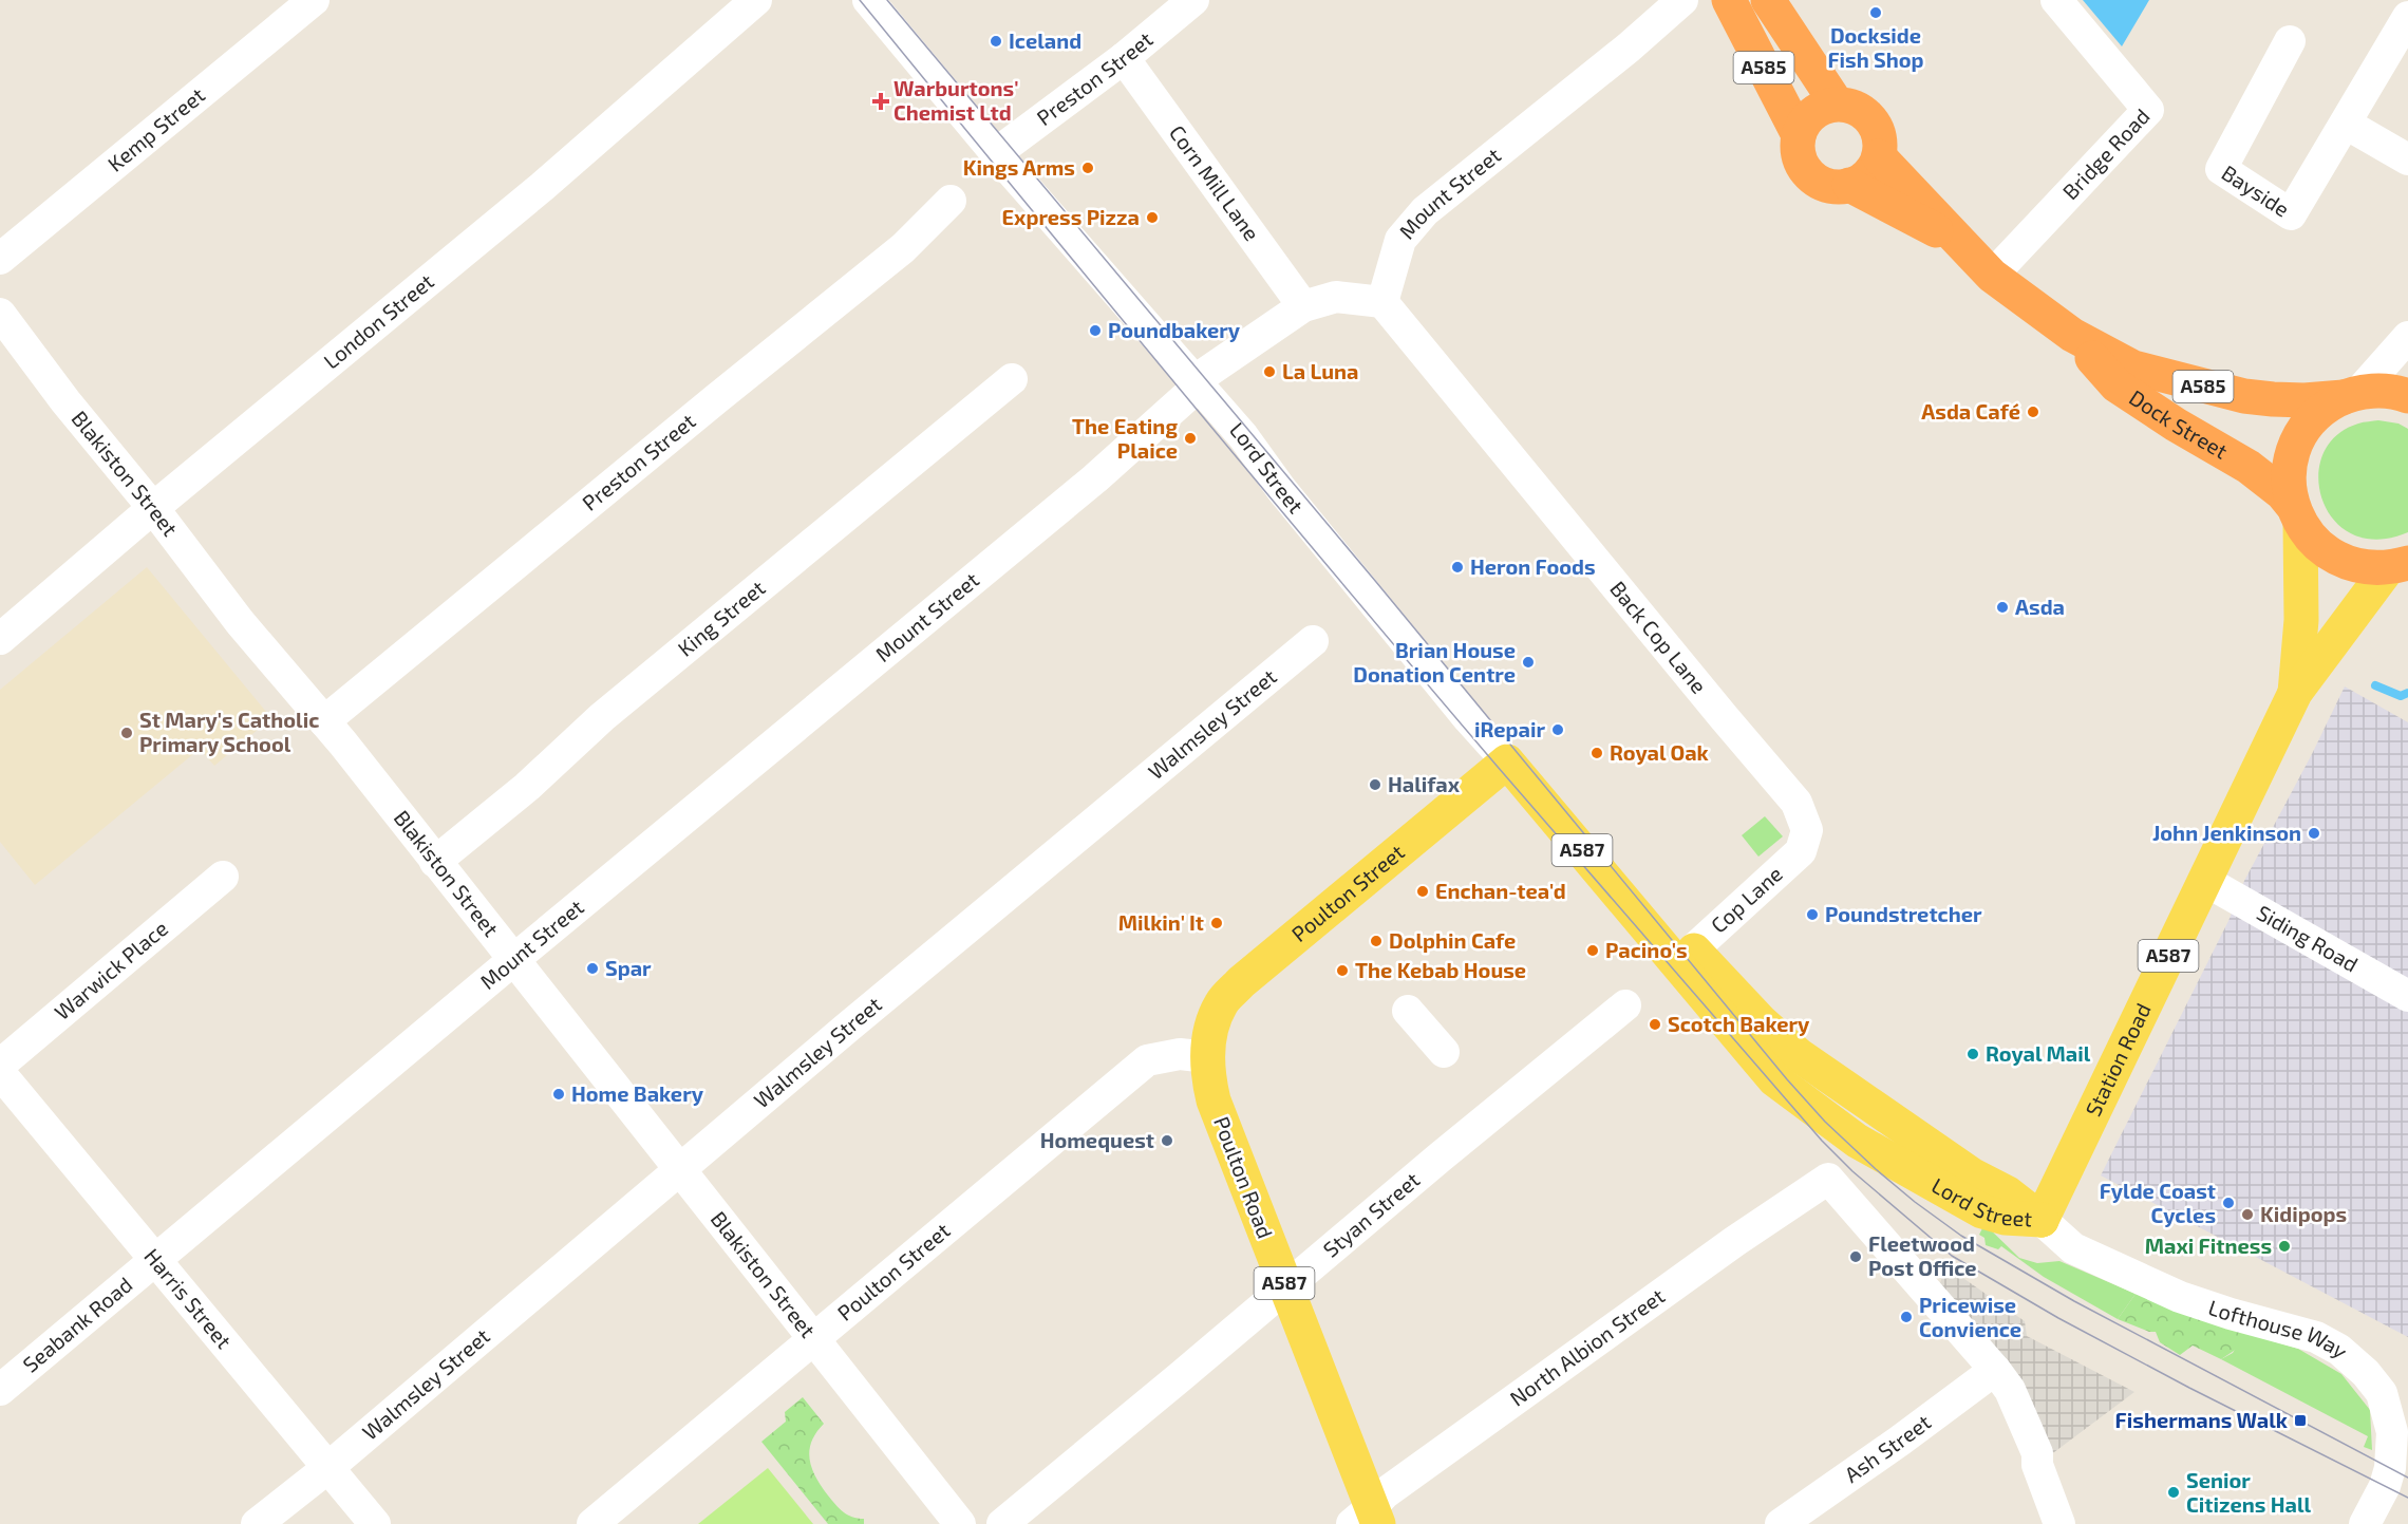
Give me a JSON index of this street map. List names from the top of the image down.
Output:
{
  "streets": {
    "highway": ["A585", "Dock Street"],
    "main road": [
      "Lord Street",
      "A587",
      "Poulton Street",
      "Station Road",
      "Poulton Road"
    ],
    "street": [
      "Preston Street",
      "Kemp Street",
      "Bridge Road",
      "Corn Mill Lane",
      "Bayside",
      "Mount Street",
      "London Street",
      "Blakiston Street",
      "King Street",
      "Back Cop Lane",
      "Walmsley Street",
      "Cop Lane",
      "Siding Road",
      "Warwick Place",
      "Styan Street",
      "Harris Street",
      "Seabank Road",
      "Lofthouse Way",
      "North Albion Street",
      "Ash Street"
    ]
  },
  "crossings": [
    ["A585", "Dock Street"],
    ["A585", "Station Road"],
    ["Preston Street", "Corn Mill Lane"],
    ["Preston Street", "Lord Street"],
    ["Preston Street", "Blakiston Street"],
    ["Bridge Road", "Dock Street"],
    ["Corn Mill Lane", "Mount Street"],
    ["Mount Street", "Lord Street"],
    ["Mount Street", "Blakiston Street"],
    ["Mount Street", "Back Cop Lane"],
    ["Mount Street", "Harris Street"],
    ["Mount Street", "Seabank Road"],
    ["London Street", "Blakiston Street"],
    ["Dock Street", "Station Road"],
    ["Lord Street", "Poulton Street"],
    ["Lord Street", "Cop Lane"],
    ["Lord Street", "Station Road"],
    ["Lord Street", "Lofthouse Way"],
    ["Blakiston Street", "King Street"],
    ["Blakiston Street", "Walmsley Street"],
    ["Blakiston Street", "Poulton Street"],
    ["Back Cop Lane", "Cop Lane"],
    ["Walmsley Street", "Harris Street"],
    ["Poulton Street", "Poulton Road"],
    ["Siding Road", "Station Road"],
    ["Station Road", "Lofthouse Way"],
    ["Poulton Road", "Styan Street"],
    ["Poulton Road", "North Albion Street"],
    ["Harris Street", "Seabank Road"],
    ["North Albion Street", "Ash Street"]
  ],
  "places": {
    "other": [
      "Dockside Fish Shop",
      "Iceland",
      "Kings Arms",
      "Express Pizza",
      "Poundbakery",
      "La Luna",
      "Asda Café",
      "The Eating Plaice",
      "Heron Foods",
      "Asda",
      "Brian House Donation Centre",
      "iRepair",
      "St Mary's Catholic Primary School",
      "Royal Oak",
      "Halifax",
      "John Jenkinson",
      "Enchan-tea'd",
      "Poundstretcher",
      "Milkin' It",
      "Dolphin Cafe",
      "Pacino's",
      "Spar",
      "The Kebab House",
      "Scotch Bakery",
      "Royal Mail",
      "Home Bakery",
      "Homequest",
      "Fylde Coast Cycles",
      "Kidipops",
      "Maxi Fitness",
      "Fleetwood Post Office",
      "Pricewise Convience",
      "Senior Citizens Hall"
    ],
    "health": ["Warburtons' Chemist Ltd"],
    "transit": ["Fishermans Walk"]
  }
}
